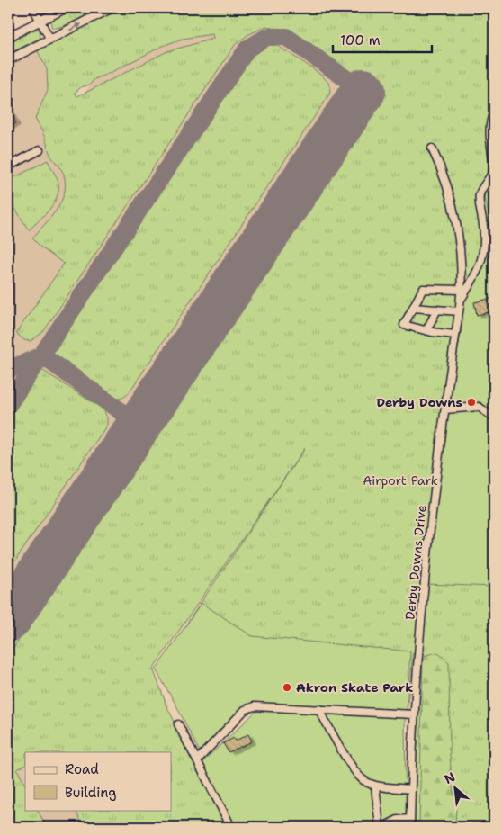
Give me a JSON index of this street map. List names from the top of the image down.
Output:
{
  "streets": {
    "street": ["Derby Downs Drive"]
  },
  "parks": ["Airport Park"],
  "places": ["Derby Downs", "Akron Skate Park"],
  "legend": ["Road", "Building"],
  "scale_bar": "100 m",
  "north": "top left"
}
